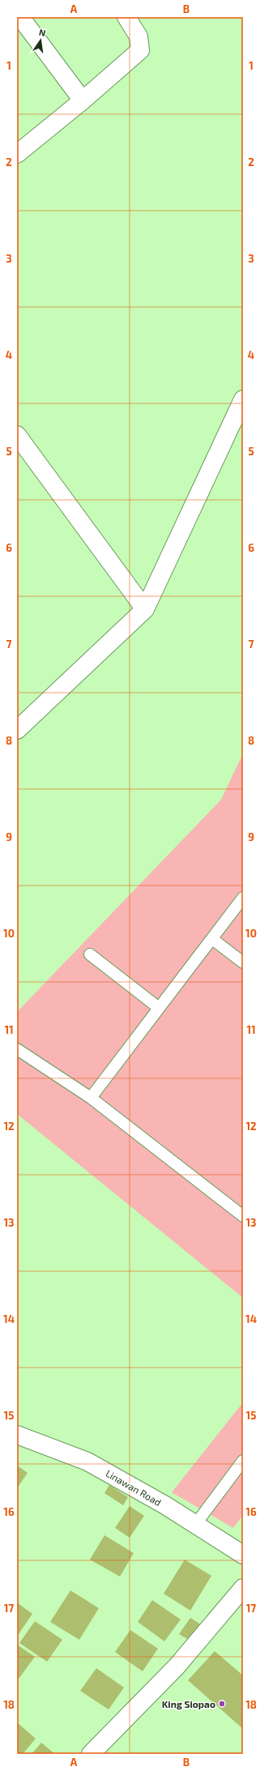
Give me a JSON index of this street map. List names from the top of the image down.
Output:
{
  "streets": {
    "street": ["Linawan Road"]
  },
  "places": ["King Siopao"],
  "north": "top",
  "grid": {
    "columns": ["A", "B"],
    "rows": [
      "1",
      "2",
      "3",
      "4",
      "5",
      "6",
      "7",
      "8",
      "9",
      "10",
      "11",
      "12",
      "13",
      "14",
      "15",
      "16",
      "17",
      "18"
    ]
  }
}
